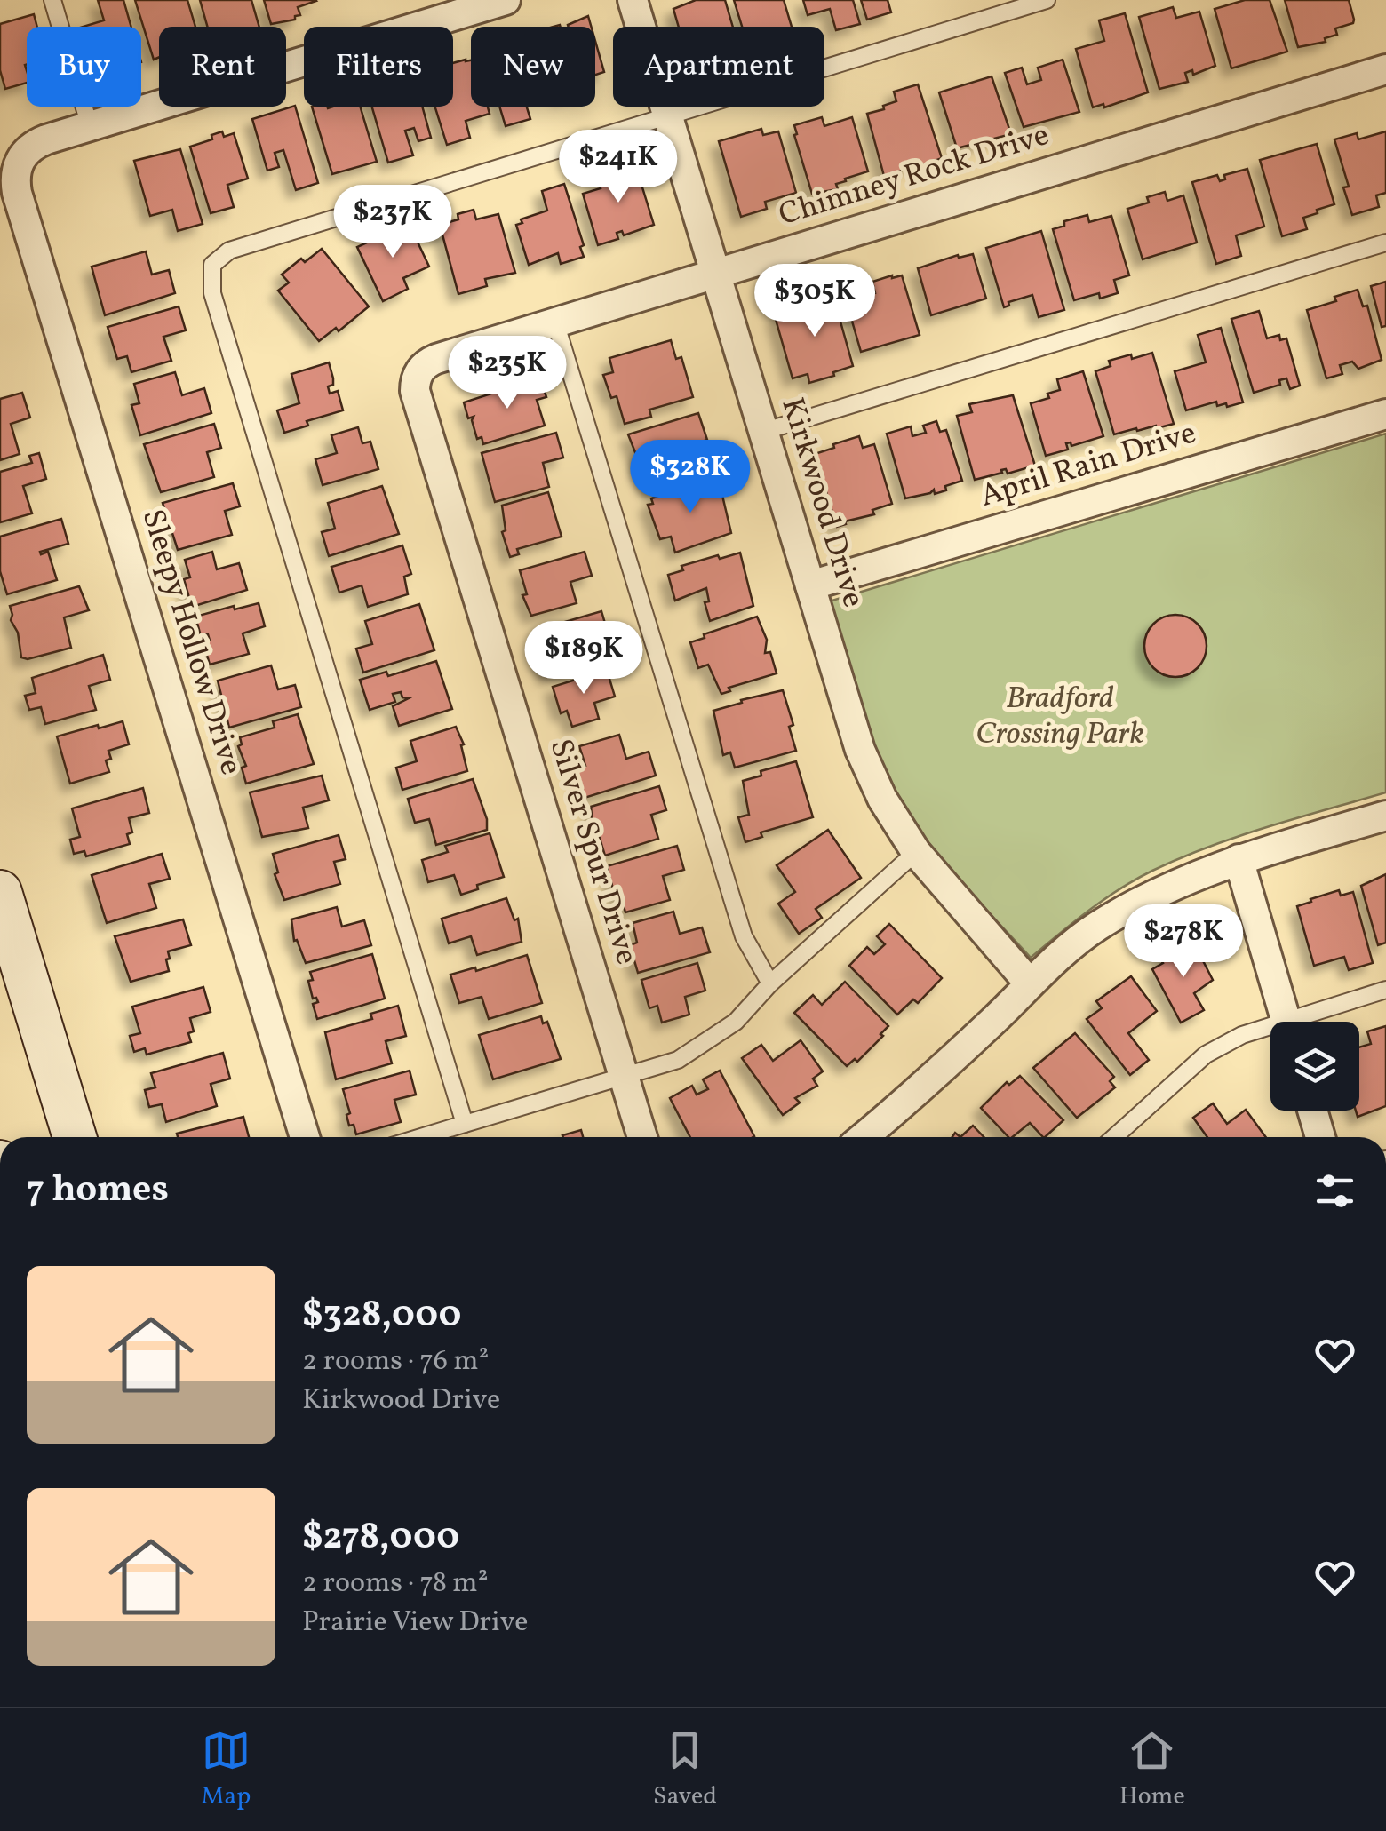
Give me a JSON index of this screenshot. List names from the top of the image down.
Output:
{
  "streets": {
    "street": [
      "Chimney Rock Drive",
      "April Rain Drive",
      "Kirkwood Drive",
      "Sleepy Hollow Drive",
      "Silver Spur Drive"
    ]
  },
  "crossings": [
    ["Chimney Rock Drive", "Kirkwood Drive"],
    ["Chimney Rock Drive", "Silver Spur Drive"],
    ["April Rain Drive", "Kirkwood Drive"]
  ],
  "parks": ["Bradford Crossing Park"],
  "page": {
    "chip": [
      "Buy",
      "Rent",
      "Filters",
      "New",
      "Apartment"
    ],
    "price": [
      "$241K",
      "$237K",
      "$305K",
      "$235K",
      "$328K",
      "$189K",
      "$278K"
    ],
    "heading": "7 homes",
    "list": [
      {
        "name": "$328,000",
        "note": "2 rooms · 76 m² · Kirkwood Drive"
      },
      {
        "name": "$278,000",
        "note": "2 rooms · 78 m² · Prairie View Drive"
      }
    ],
    "tabs": ["Map", "Saved", "Home"]
  }
}
